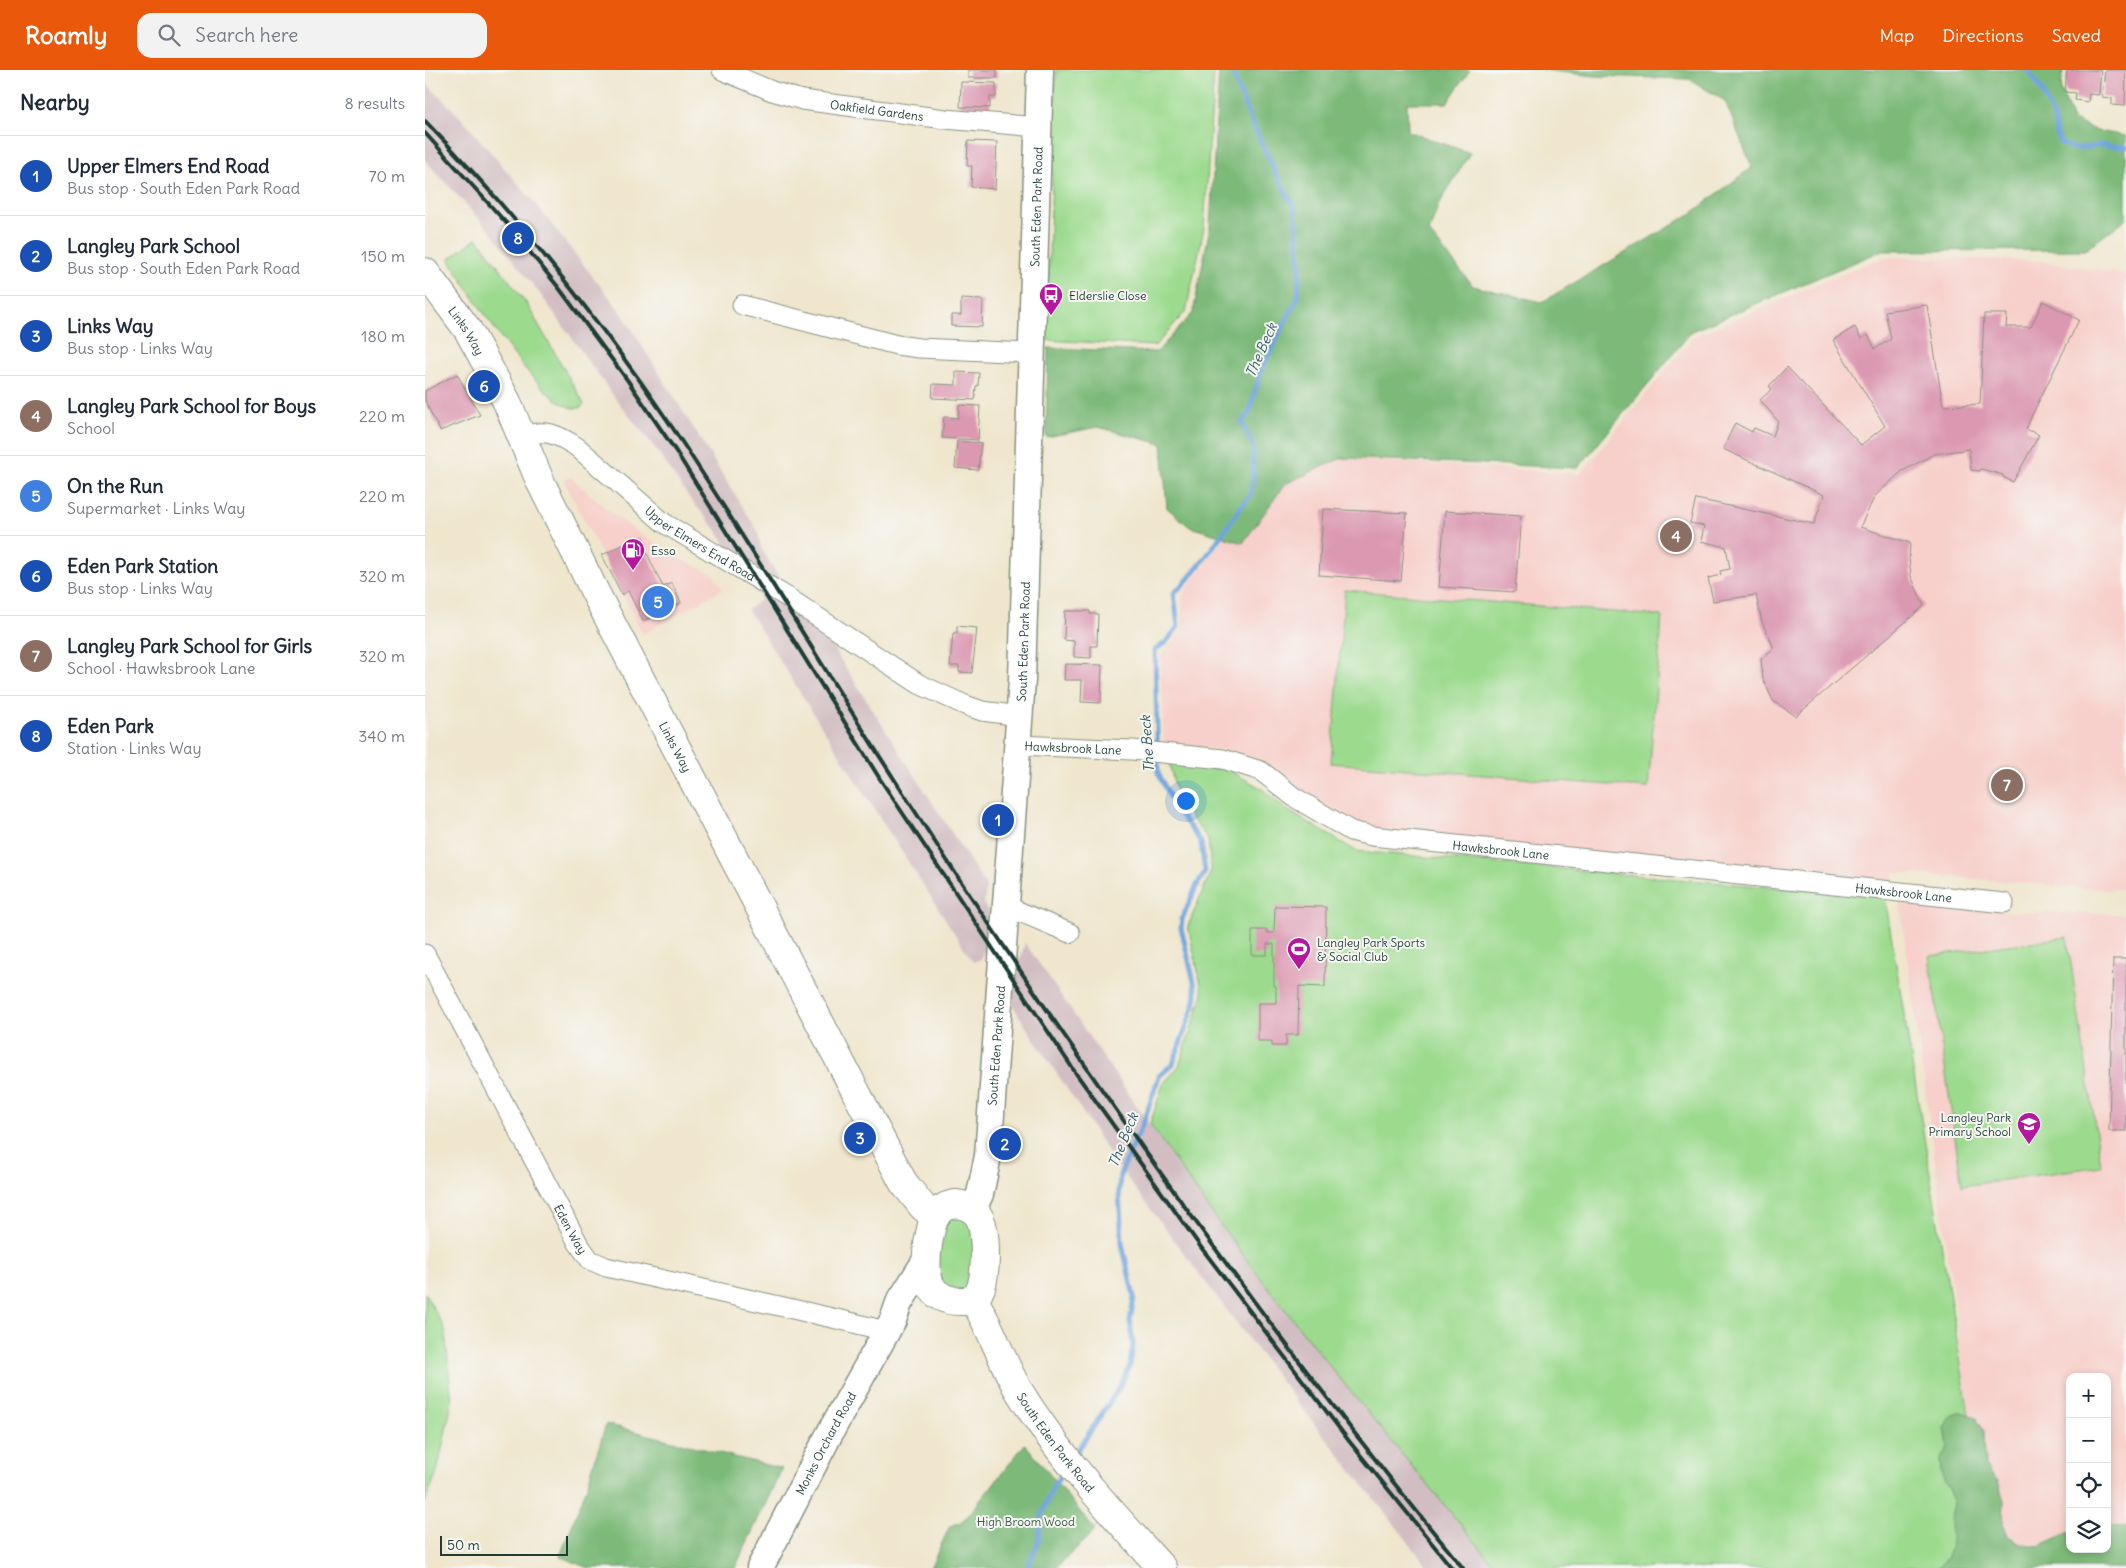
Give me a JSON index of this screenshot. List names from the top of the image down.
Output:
{
  "streets": {
    "main road": ["South Eden Park Road", "Links Way", "Monks Orchard Road"],
    "street": [
      "Oakfield Gardens",
      "Upper Elmers End Road",
      "Hawksbrook Lane",
      "Eden Way"
    ]
  },
  "crossings": [
    ["Oakfield Gardens", "South Eden Park Road"],
    ["South Eden Park Road", "Links Way"],
    ["South Eden Park Road", "Upper Elmers End Road"],
    ["South Eden Park Road", "Hawksbrook Lane"],
    ["South Eden Park Road", "Monks Orchard Road"],
    ["Links Way", "Upper Elmers End Road"],
    ["Links Way", "Monks Orchard Road"],
    ["Eden Way", "Monks Orchard Road"]
  ],
  "water": ["The Beck"],
  "parks": ["High Broom Wood"],
  "places": {
    "bus stop": ["Elderslie Close"],
    "fuel station": ["Esso"],
    "sports": ["Langley Park Sports & Social Club"],
    "school or university": ["Langley Park Primary School"]
  },
  "scale_bar": "50 m",
  "page": {
    "header": "Roamly",
    "search": "Search here",
    "nav": ["Map", "Directions", "Saved"],
    "heading": ["Nearby", "8 results"],
    "list": [
      {
        "mark": "1",
        "name": "Upper Elmers End Road",
        "note": "Bus stop · South Eden Park Road",
        "value": "70 m"
      },
      {
        "mark": "2",
        "name": "Langley Park School",
        "note": "Bus stop · South Eden Park Road",
        "value": "150 m"
      },
      {
        "mark": "3",
        "name": "Links Way",
        "note": "Bus stop · Links Way",
        "value": "180 m"
      },
      {
        "mark": "4",
        "name": "Langley Park School for Boys",
        "note": "School",
        "value": "220 m"
      },
      {
        "mark": "5",
        "name": "On the Run",
        "note": "Supermarket · Links Way",
        "value": "220 m"
      },
      {
        "mark": "6",
        "name": "Eden Park Station",
        "note": "Bus stop · Links Way",
        "value": "320 m"
      },
      {
        "mark": "7",
        "name": "Langley Park School for Girls",
        "note": "School · Hawksbrook Lane",
        "value": "320 m"
      },
      {
        "mark": "8",
        "name": "Eden Park",
        "note": "Station · Links Way",
        "value": "340 m"
      }
    ],
    "pins": [
      "8",
      "6",
      "4",
      "5",
      "7",
      "1",
      "3",
      "2"
    ],
    "map_buttons": ["+", "−"],
    "scale": "50 m"
  }
}
